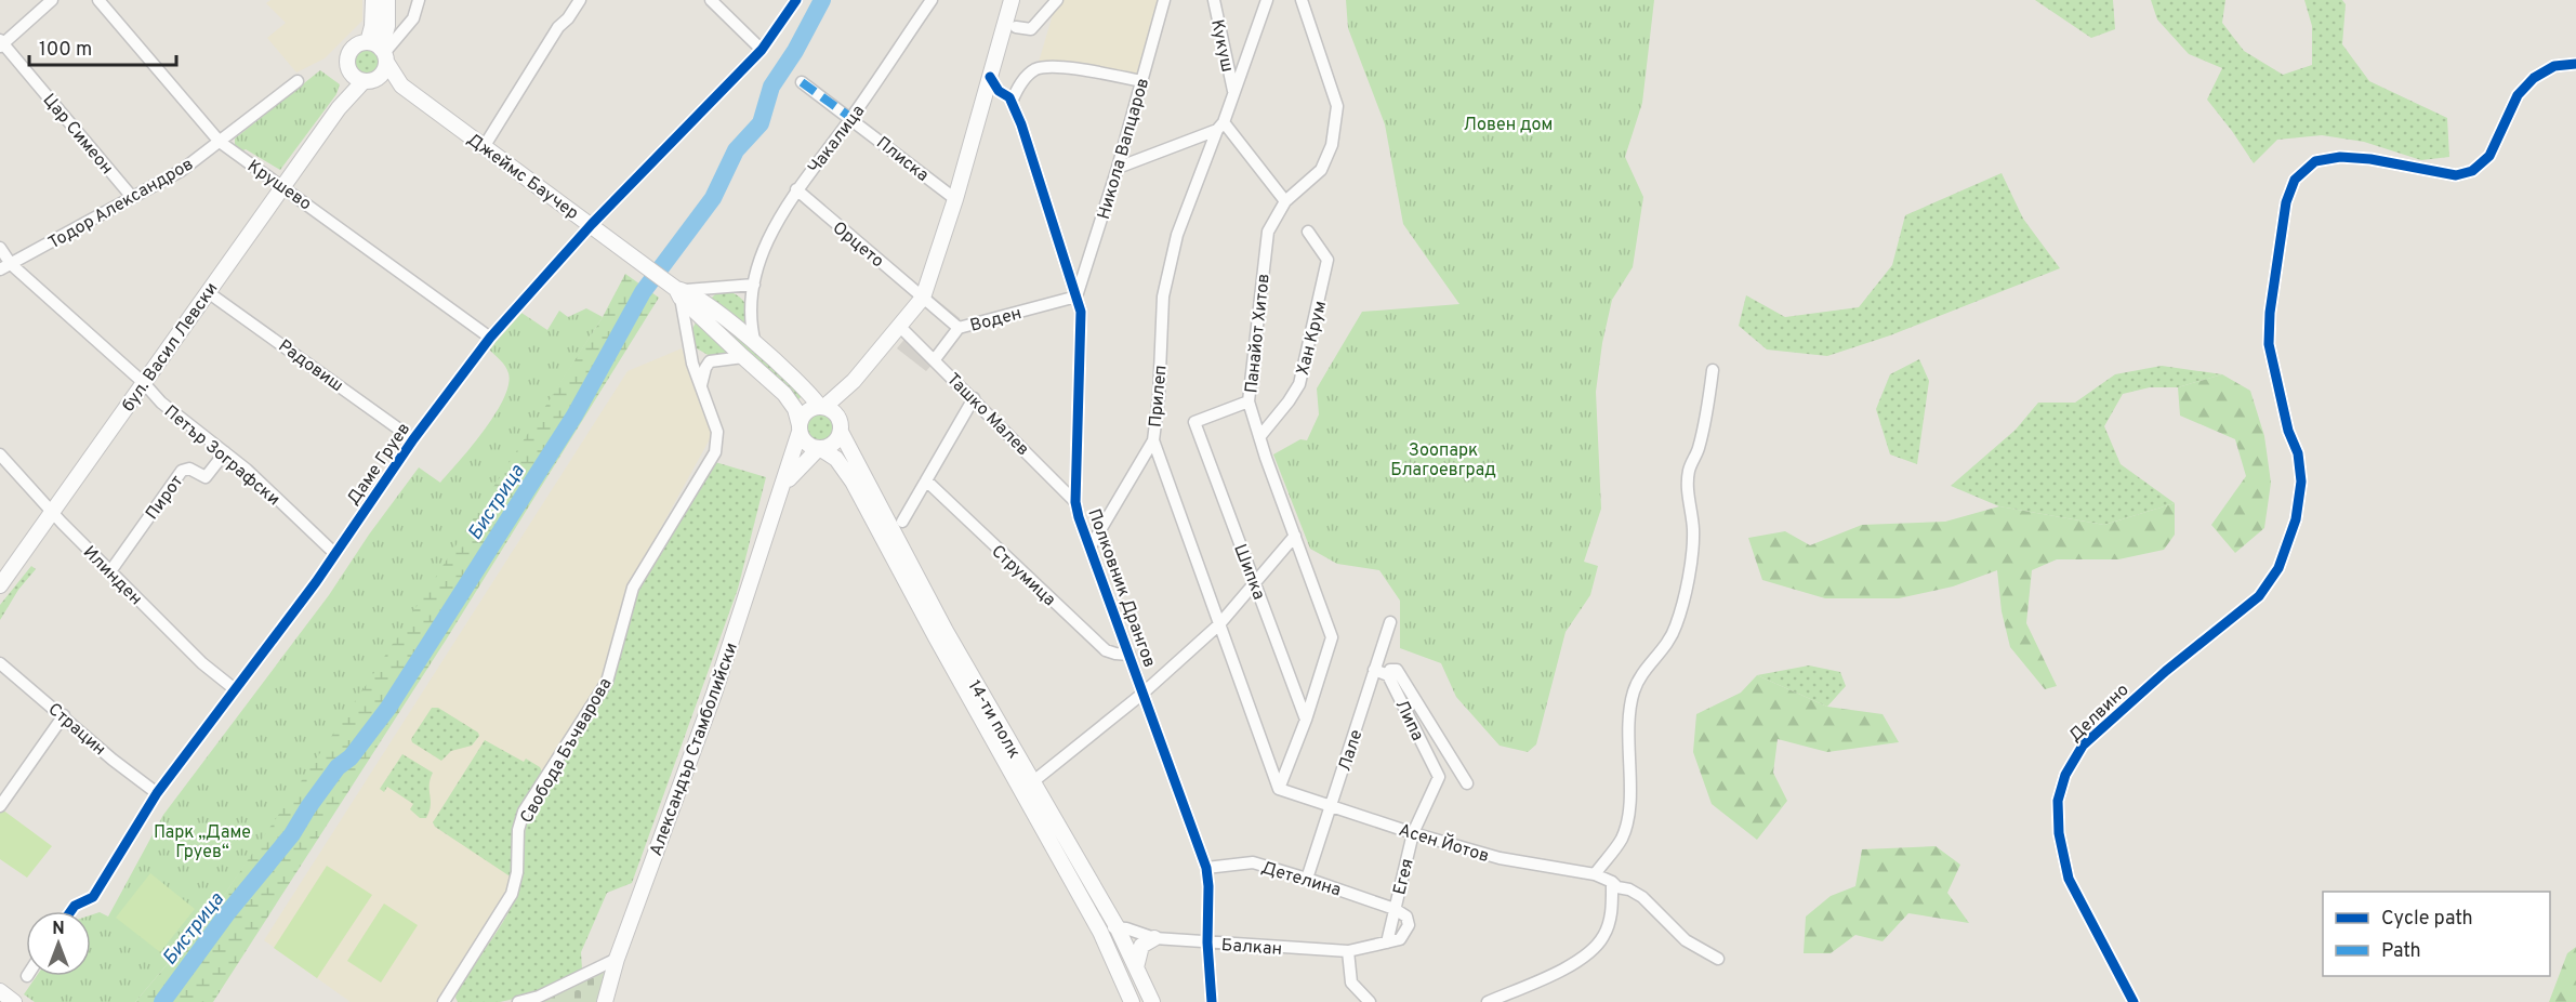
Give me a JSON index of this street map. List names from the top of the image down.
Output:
{
  "streets": {
    "street": [
      "Кукуш",
      "Цар Симеон",
      "Чакалица",
      "Никола Вапцаров",
      "Плиска",
      "Джеймс Баучер",
      "Крушево",
      "Тодор Александров",
      "Орцето",
      "Воден",
      "Панайот Хитов",
      "Хан Крум",
      "бул. Васил Левски",
      "Радовиш",
      "Прилеп",
      "Ташко Малев",
      "Петър Зографски",
      "Даме Груев",
      "Пирот",
      "Шипка",
      "Илинден",
      "Струмица",
      "Полковник Дрангов",
      "Делвино",
      "14-ти полк",
      "Липа",
      "Страцин",
      "Александър Стамболийски",
      "Свобода Бъчварова",
      "Лале",
      "Асен Йотов",
      "Егея",
      "Детелина",
      "Балкан"
    ]
  },
  "crossings": [
    ["Кукуш", "Прилеп"],
    ["Цар Симеон", "Тодор Александров"],
    ["Чакалица", "Плиска"],
    ["Чакалица", "Джеймс Баучер"],
    ["Чакалица", "Орцето"],
    ["Никола Вапцаров", "Воден"],
    ["Никола Вапцаров", "Полковник Дрангов"],
    ["Джеймс Баучер", "Даме Груев"],
    ["Джеймс Баучер", "14-ти полк"],
    ["Джеймс Баучер", "Александър Стамболийски"],
    ["Джеймс Баучер", "Свобода Бъчварова"],
    ["Крушево", "Тодор Александров"],
    ["Крушево", "бул. Васил Левски"],
    ["Крушево", "Даме Груев"],
    ["Тодор Александров", "Петър Зографски"],
    ["Орцето", "Воден"],
    ["Воден", "Полковник Дрангов"],
    ["Панайот Хитов", "Хан Крум"],
    ["Панайот Хитов", "Прилеп"],
    ["Панайот Хитов", "Шипка"],
    ["Панайот Хитов", "Асен Йотов"],
    ["бул. Васил Левски", "Радовиш"],
    ["бул. Васил Левски", "Петър Зографски"],
    ["бул. Васил Левски", "Илинден"],
    ["Радовиш", "Даме Груев"],
    ["Прилеп", "Асен Йотов"],
    ["Ташко Малев", "Полковник Дрангов"],
    ["Петър Зографски", "Даме Груев"],
    ["Петър Зографски", "Пирот"],
    ["Даме Груев", "Илинден"],
    ["Даме Груев", "Страцин"],
    ["Пирот", "Илинден"],
    ["Струмица", "Полковник Дрангов"],
    ["Полковник Дрангов", "Детелина"],
    ["Полковник Дрангов", "Балкан"],
    ["14-ти полк", "Александър Стамболийски"],
    ["14-ти полк", "Балкан"],
    ["Липа", "Егея"],
    ["Лале", "Асен Йотов"],
    ["Лале", "Детелина"],
    ["Асен Йотов", "Егея"],
    ["Егея", "Детелина"],
    ["Егея", "Балкан"]
  ],
  "water": ["Бистрица"],
  "parks": ["Ловен дом", "Зоопарк Благоевград", "Парк „Даме Груев“"],
  "legend": ["Cycle path", "Path"],
  "scale_bar": "100 m",
  "north": "top"
}
